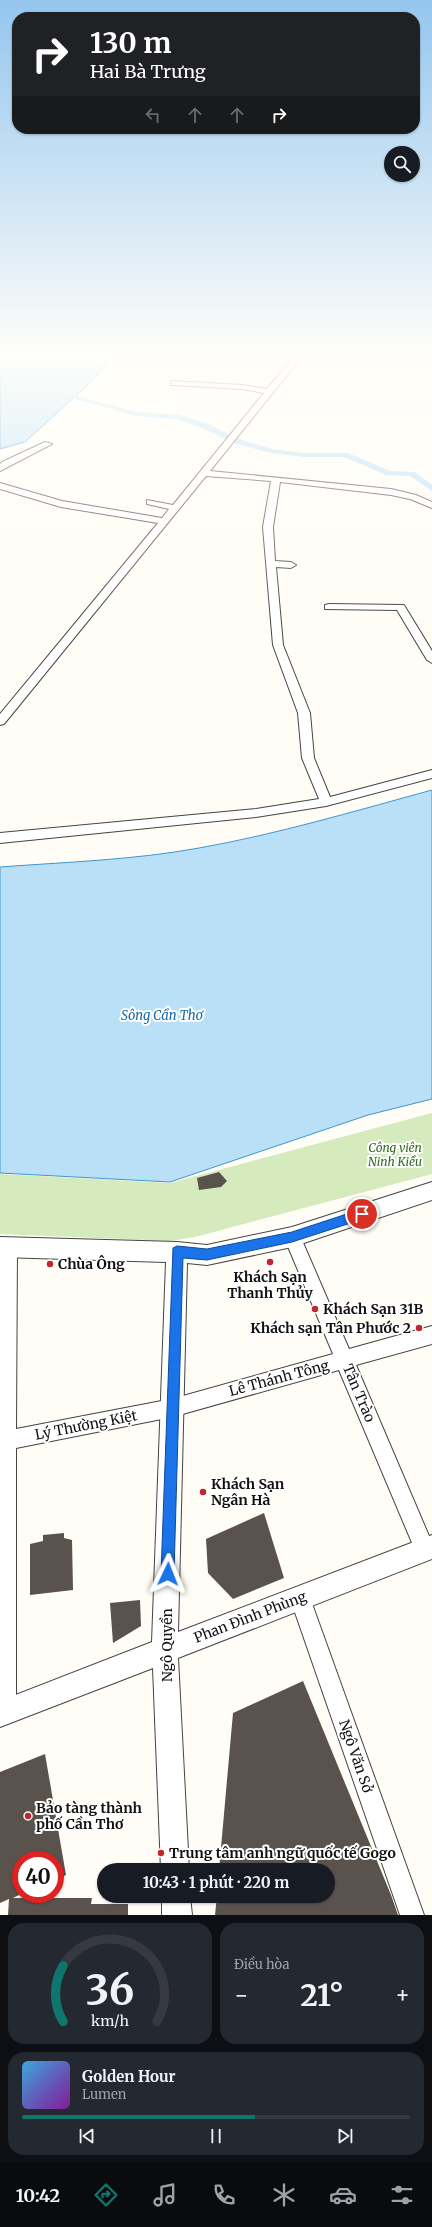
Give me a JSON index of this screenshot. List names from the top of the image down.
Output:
{
  "streets": {
    "street": [
      "Lê Thánh Tông",
      "Tân Trào",
      "Lý Thường Kiệt",
      "Phan Đình Phùng",
      "Ngô Quyền",
      "Ngô Văn Sở"
    ]
  },
  "crossings": [
    ["Lê Thánh Tông", "Tân Trào"],
    ["Lê Thánh Tông", "Lý Thường Kiệt"],
    ["Lê Thánh Tông", "Ngô Quyền"],
    ["Tân Trào", "Phan Đình Phùng"],
    ["Lý Thường Kiệt", "Ngô Quyền"],
    ["Phan Đình Phùng", "Ngô Quyền"],
    ["Phan Đình Phùng", "Ngô Văn Sở"]
  ],
  "water": ["Sông Cần Thơ"],
  "parks": ["Công viên Ninh Kiều"],
  "places": [
    "Khách Sạn Thanh Thủy",
    "Chùa Ông",
    "Khách Sạn 31B",
    "Khách sạn Tân Phước 2",
    "Khách Sạn Ngân Hà",
    "Bảo tàng thành phố Cần Thơ",
    "Trung tâm anh ngữ quốc tế Gogo"
  ],
  "page": {
    "turn": ["130 m", "Hai Bà Trưng"],
    "limit": "40",
    "trip": "10:43 · 1 phút · 220 m",
    "tile": "Điều hòa",
    "heat": ["−", "21°", "+"],
    "song": ["Golden Hour", "Lumen"],
    "tabs": "10:42",
    "gauge": ["36", "km/h"]
  }
}
